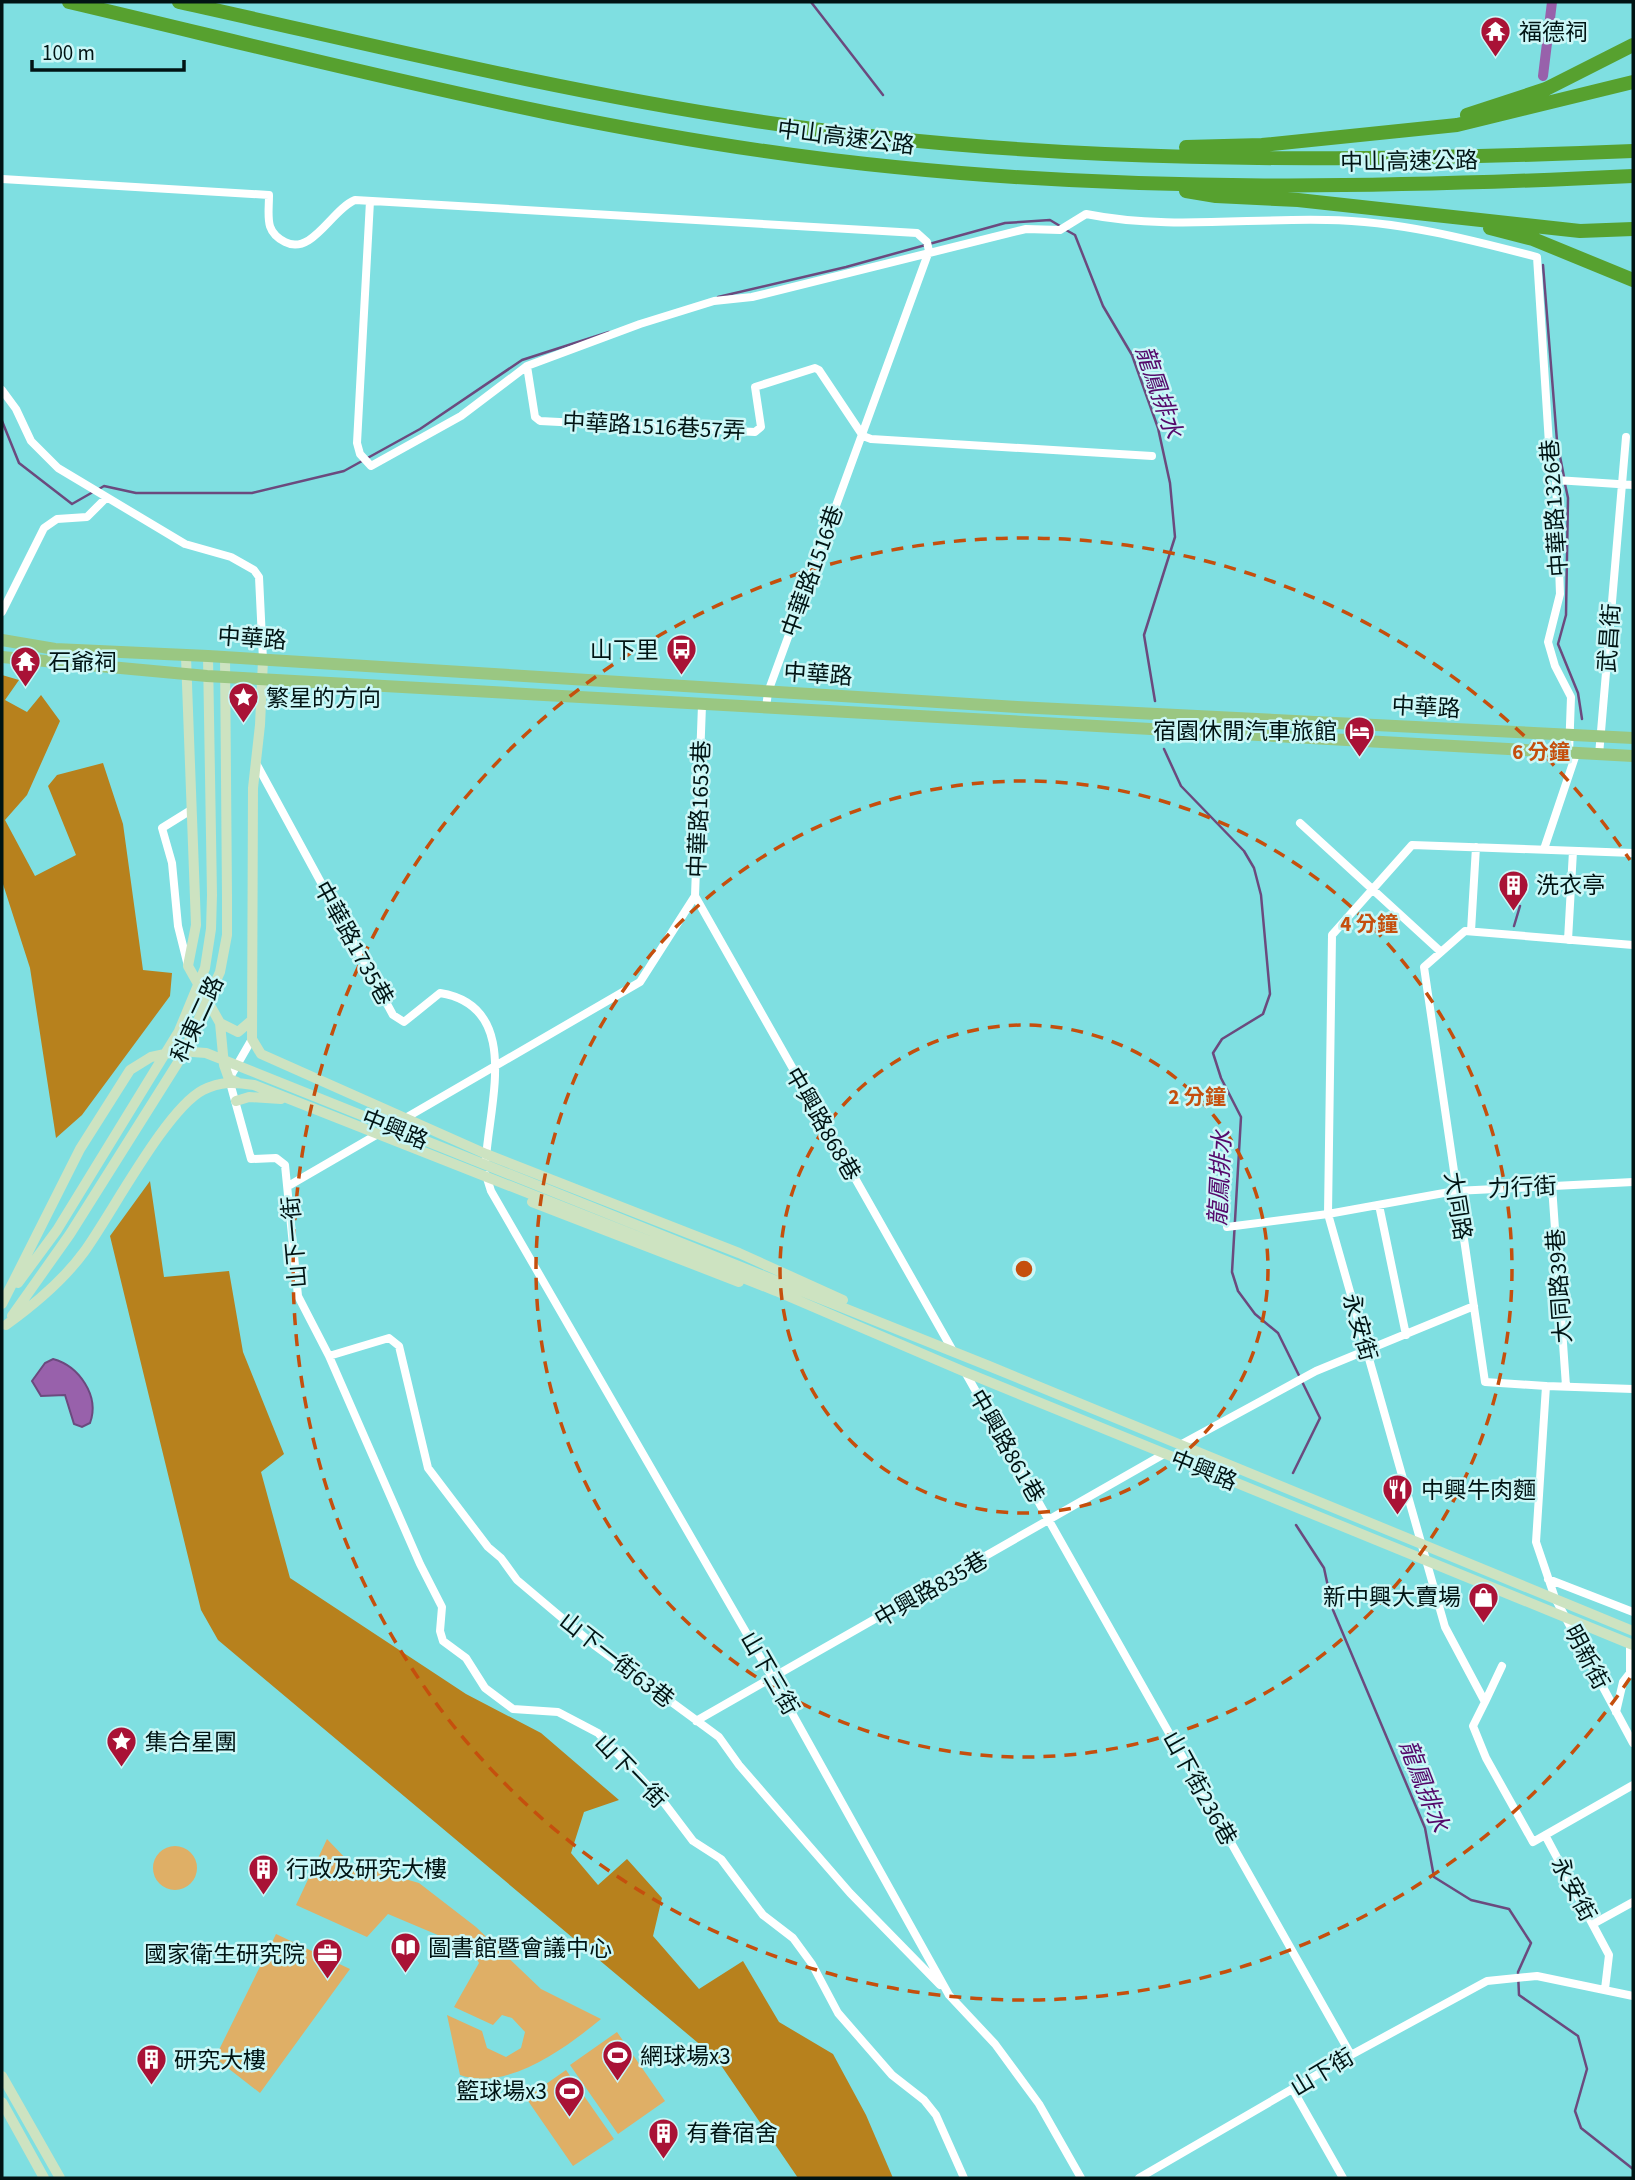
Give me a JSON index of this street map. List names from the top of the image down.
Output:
{
  "streets": {
    "highway": ["中山高速公路"],
    "main road": ["中華路"],
    "street": [
      "中華路1516巷57弄",
      "中華路1326巷",
      "中華路1516巷",
      "武昌街",
      "中華路1653巷",
      "中華路1735巷",
      "科東二路",
      "中興路868巷",
      "中興路",
      "力行街",
      "大同路",
      "山下一街",
      "大同路39巷",
      "永安街",
      "中興路861巷",
      "中興路835巷",
      "明新街",
      "山下一街63巷",
      "山下三街",
      "山下街236巷",
      "山下街"
    ]
  },
  "crossings": [
    ["中華路1516巷57弄", "中華路1516巷"],
    ["中華路1326巷", "中華路1516巷"],
    ["中華路1326巷", "中華路"],
    ["中華路1326巷", "永安街"],
    ["中華路1516巷", "中華路"],
    ["中華路", "武昌街"],
    ["中華路", "中華路1653巷"],
    ["中華路", "科東二路"],
    ["中華路1653巷", "中華路1735巷"],
    ["中華路1653巷", "中興路868巷"],
    ["中華路1653巷", "中興路"],
    ["中華路1653巷", "山下一街"],
    ["中華路1653巷", "山下三街"],
    ["中華路1735巷", "山下三街"],
    ["科東二路", "中興路"],
    ["中興路868巷", "中興路"],
    ["中興路", "山下一街"],
    ["中興路", "永安街"],
    ["中興路", "中興路861巷"],
    ["中興路", "中興路835巷"],
    ["中興路", "明新街"],
    ["中興路", "山下三街"],
    ["力行街", "大同路"],
    ["力行街", "大同路39巷"],
    ["力行街", "永安街"],
    ["山下一街", "山下一街63巷"],
    ["永安街", "山下街"],
    ["中興路861巷", "中興路835巷"],
    ["中興路861巷", "山下街236巷"],
    ["中興路835巷", "山下一街63巷"],
    ["中興路835巷", "山下三街"],
    ["中興路835巷", "山下街236巷"],
    ["山下一街63巷", "山下三街"],
    ["山下街236巷", "山下街"]
  ],
  "water": ["龍鳳排水"],
  "places": {
    "temple": ["福德祠", "石爺祠"],
    "bus stop": ["山下里"],
    "place": ["繁星的方向", "集合星團"],
    "hotel": ["宿園休閒汽車旅館"],
    "building": [
      "洗衣亭",
      "行政及研究大樓",
      "研究大樓",
      "有眷宿舍"
    ],
    "restaurant": ["中興牛肉麵"],
    "shop": ["新中興大賣場"],
    "library": ["圖書館暨會議中心"],
    "office": ["國家衛生研究院"],
    "sports": ["網球場x3", "籃球場x3"]
  },
  "scale_bar": "100 m",
  "rings": ["6 分鐘", "4 分鐘", "2 分鐘"]
}
